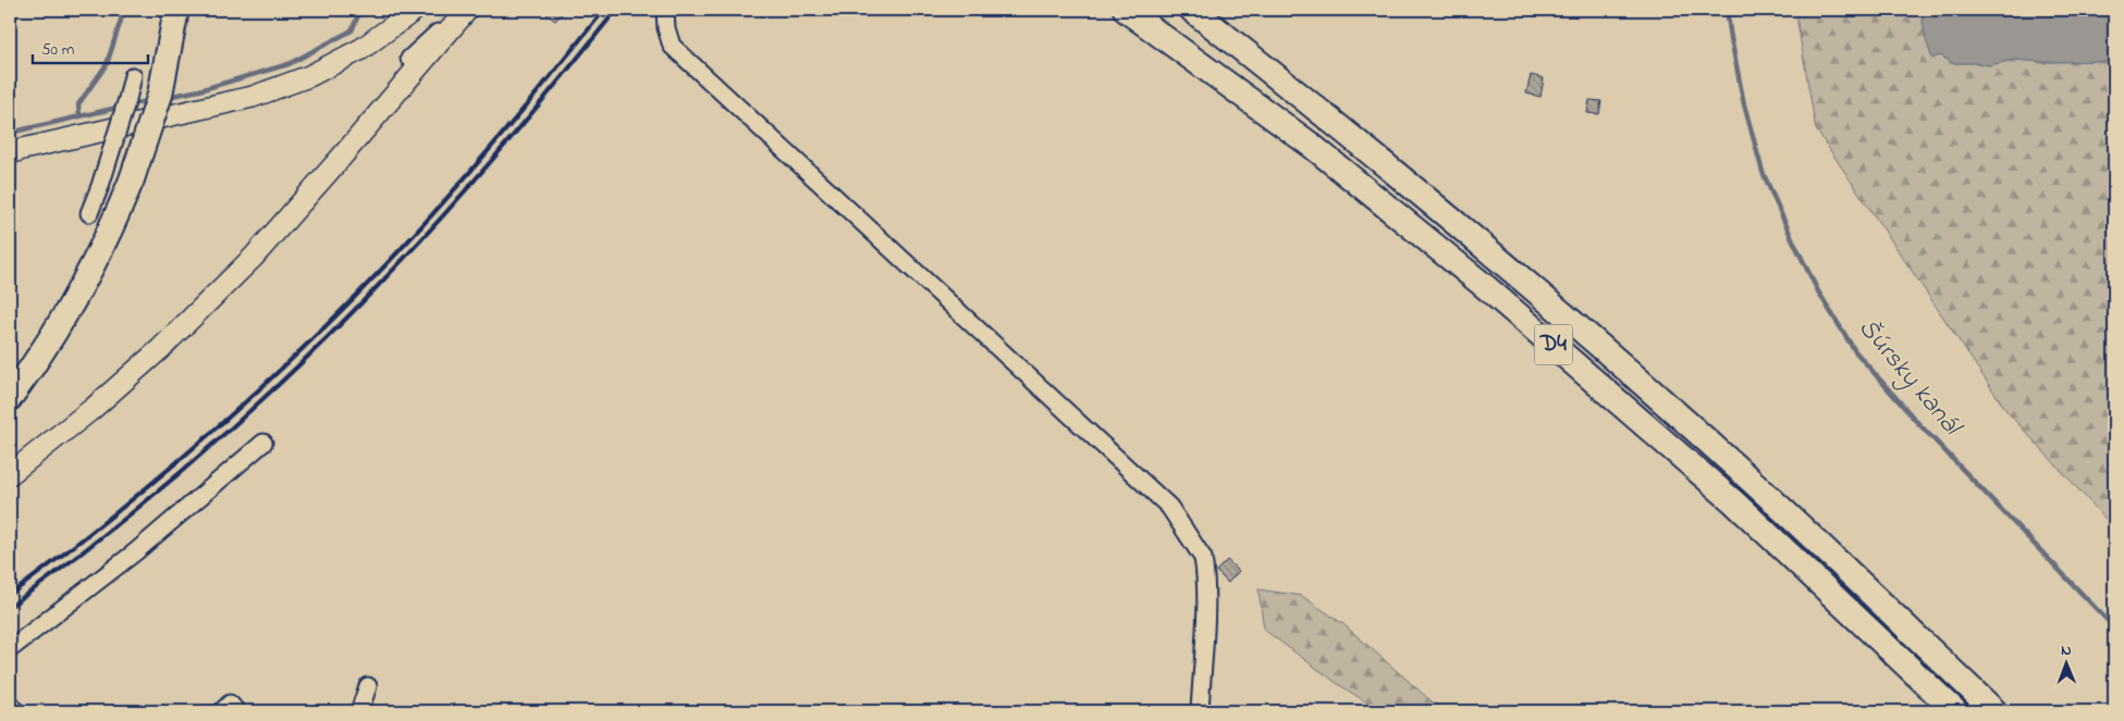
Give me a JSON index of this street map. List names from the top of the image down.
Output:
{
  "streets": {
    "highway": ["D4"]
  },
  "water": ["Šúrsky kanál"],
  "scale_bar": "50 m",
  "north": "top"
}
